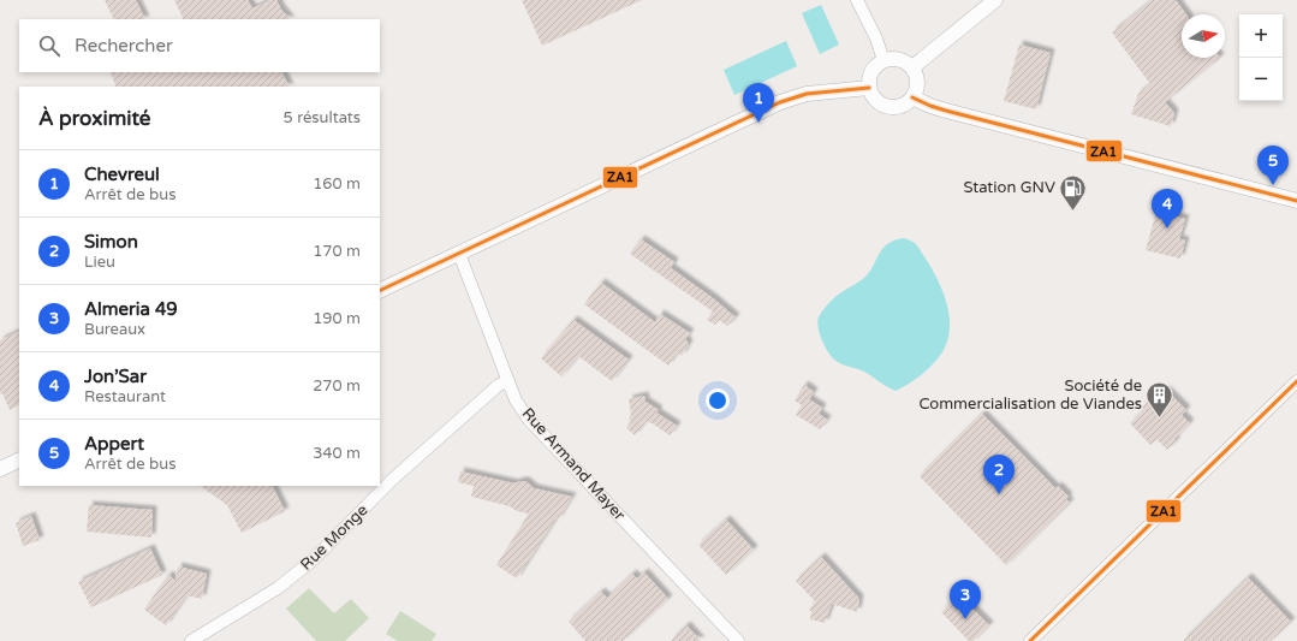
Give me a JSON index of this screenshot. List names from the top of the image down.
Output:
{
  "streets": {
    "street": ["Rue Armand Mayer", "Rue Monge"]
  },
  "crossings": [
    ["Rue Armand Mayer", "Rue Monge"]
  ],
  "places": {
    "fuel station": ["Station GNV"],
    "building": ["Société de Commercialisation de Viandes"]
  },
  "lines": ["transit line ZA1"],
  "north": "right",
  "page": {
    "map_buttons": ["+", "−"],
    "search": "Rechercher",
    "pins": [
      "1",
      "5",
      "4",
      "2",
      "3"
    ],
    "heading": ["À proximité", "5 résultats"],
    "list": [
      {
        "mark": "1",
        "name": "Chevreul",
        "note": "Arrêt de bus",
        "value": "160 m"
      },
      {
        "mark": "2",
        "name": "Simon",
        "note": "Lieu",
        "value": "170 m"
      },
      {
        "mark": "3",
        "name": "Almeria 49",
        "note": "Bureaux",
        "value": "190 m"
      },
      {
        "mark": "4",
        "name": "Jon’Sar",
        "note": "Restaurant",
        "value": "270 m"
      },
      {
        "mark": "5",
        "name": "Appert",
        "note": "Arrêt de bus",
        "value": "340 m"
      }
    ]
  }
}
